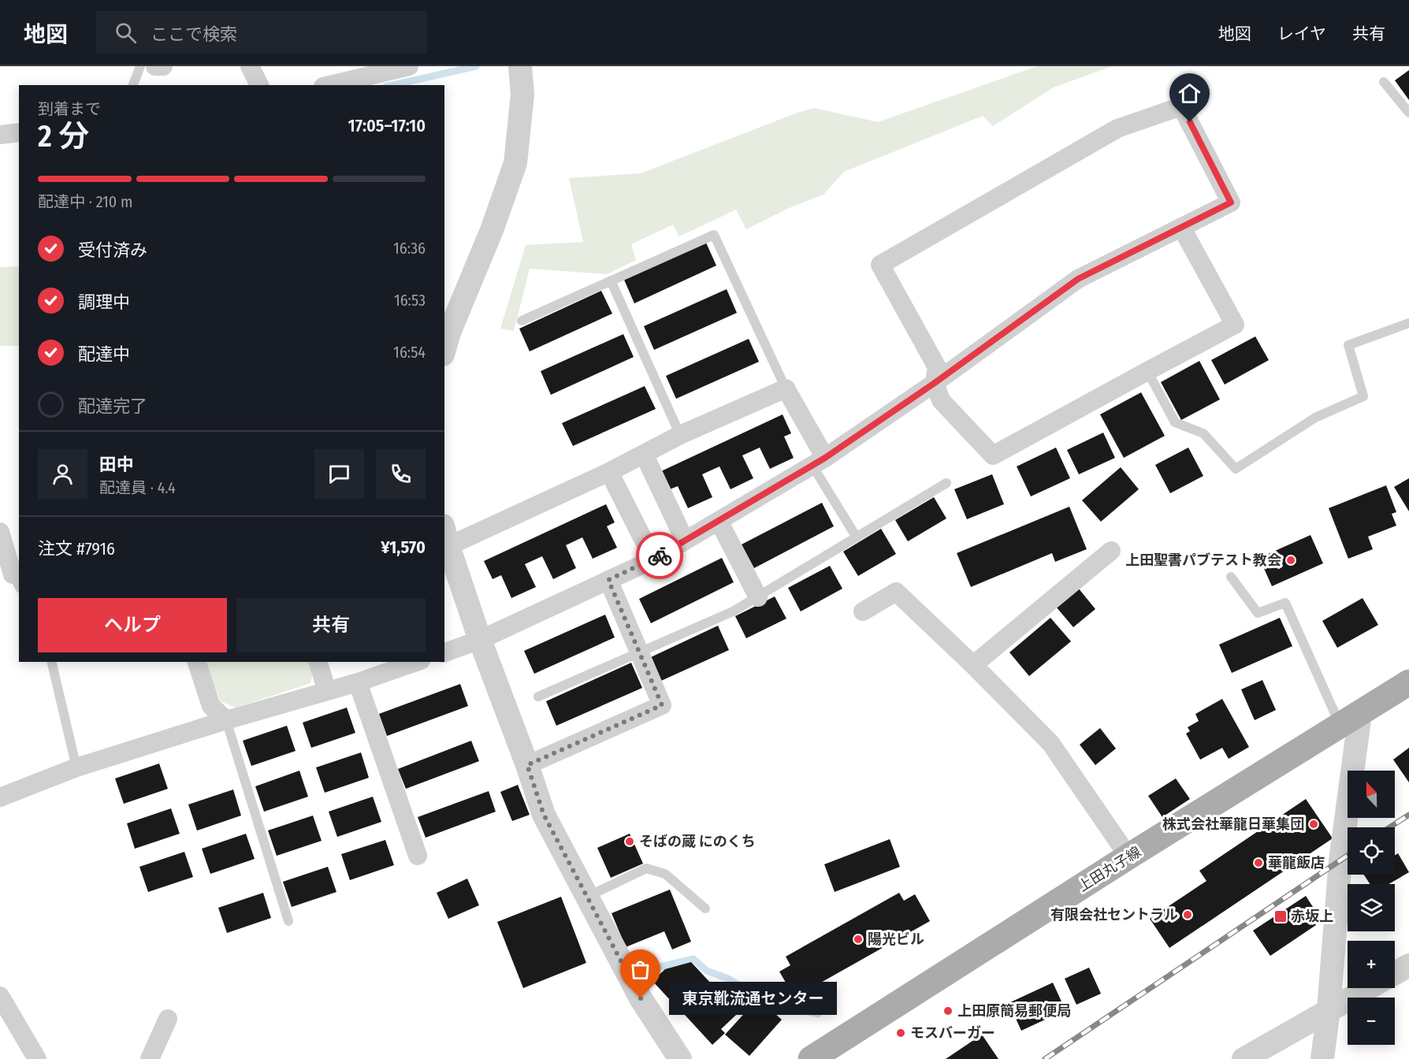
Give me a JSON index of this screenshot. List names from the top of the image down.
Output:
{
  "streets": {
    "main road": ["上田丸子線"]
  },
  "places": {
    "other": [
      "上田聖書パブテスト教会",
      "株式会社華龍日華集団",
      "そばの蔵 にのくち",
      "華龍飯店",
      "有限会社セントラル",
      "陽光ビル",
      "東京靴流通センター",
      "上田原簡易郵便局",
      "モスバーガー"
    ],
    "transit": ["赤坂上"]
  },
  "north": "top",
  "page": {
    "header": "地図",
    "search": "ここで検索",
    "nav": ["地図", "レイヤ", "共有"],
    "heading": ["2 分", "到着まで", "17:05–17:10"],
    "panel": [
      "田中",
      "配達員 · 4.4",
      "注文 #7916",
      "¥1,570"
    ],
    "bar": "配達中 · 210 m",
    "list": [
      ["受付済み", "16:36"],
      ["調理中", "16:53"],
      ["配達中", "16:54"],
      "配達完了"
    ],
    "buttons": ["ヘルプ", "共有"],
    "map_buttons": ["+", "−"],
    "bubble": "東京靴流通センター"
  }
}
